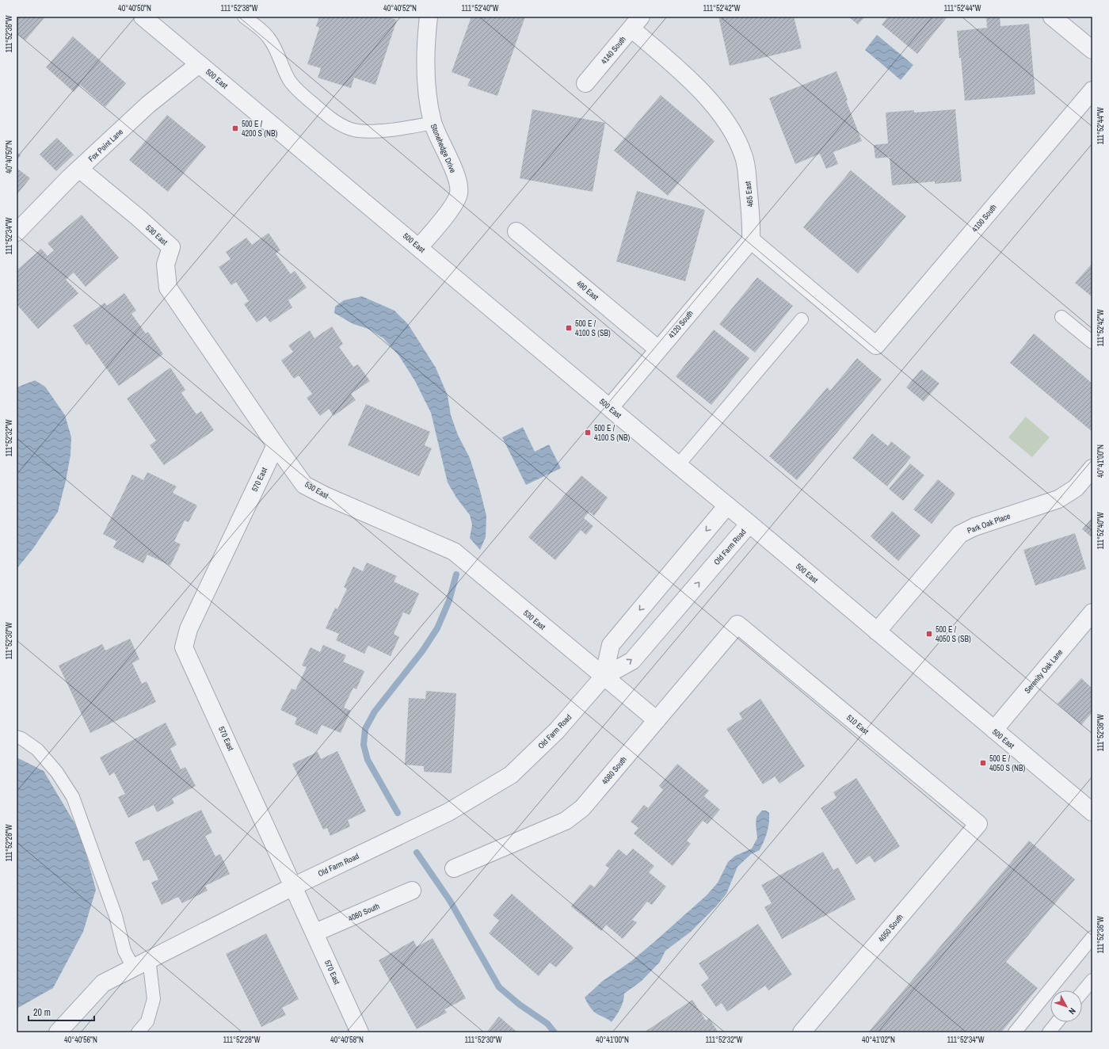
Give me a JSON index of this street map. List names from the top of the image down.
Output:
{
  "streets": {
    "street": [
      "4140 South",
      "500 East",
      "Fox Point Lane",
      "Stonehedge Drive",
      "465 East",
      "4100 South",
      "530 East",
      "490 East",
      "4120 South",
      "570 East",
      "Park Oak Place",
      "Old Farm Road",
      "Serenity Oak Lane",
      "510 East",
      "4080 South",
      "4050 South"
    ]
  },
  "crossings": [
    ["4140 South", "465 East"],
    ["500 East", "Fox Point Lane"],
    ["500 East", "Stonehedge Drive"],
    ["500 East", "4120 South"],
    ["500 East", "Park Oak Place"],
    ["500 East", "Old Farm Road"],
    ["500 East", "Serenity Oak Lane"],
    ["Fox Point Lane", "530 East"],
    ["465 East", "4100 South"],
    ["465 East", "4120 South"],
    ["4100 South", "4120 South"],
    ["530 East", "570 East"],
    ["530 East", "Old Farm Road"],
    ["530 East", "4080 South"],
    ["490 East", "4120 South"],
    ["570 East", "Old Farm Road"],
    ["570 East", "4080 South"],
    ["510 East", "4080 South"],
    ["510 East", "4050 South"]
  ],
  "places": {
    "transit": [
      "500 E / 4200 S (NB)",
      "500 E / 4100 S (SB)",
      "500 E / 4100 S (NB)",
      "500 E / 4050 S (SB)",
      "500 E / 4050 S (NB)"
    ]
  },
  "scale_bar": "20 m",
  "north": "bottom right",
  "coordinates": [
    "40°40'50\"N",
    "111°52'38\"W",
    "40°40'52\"N",
    "111°52'40\"W",
    "111°52'42\"W",
    "111°52'44\"W",
    "111°52'36\"W",
    "111°52'34\"W",
    "111°52'32\"W",
    "40°41'00\"N",
    "111°52'30\"W",
    "111°52'28\"W",
    "40°40'56\"N",
    "40°40'58\"N",
    "40°41'02\"N"
  ]
}
